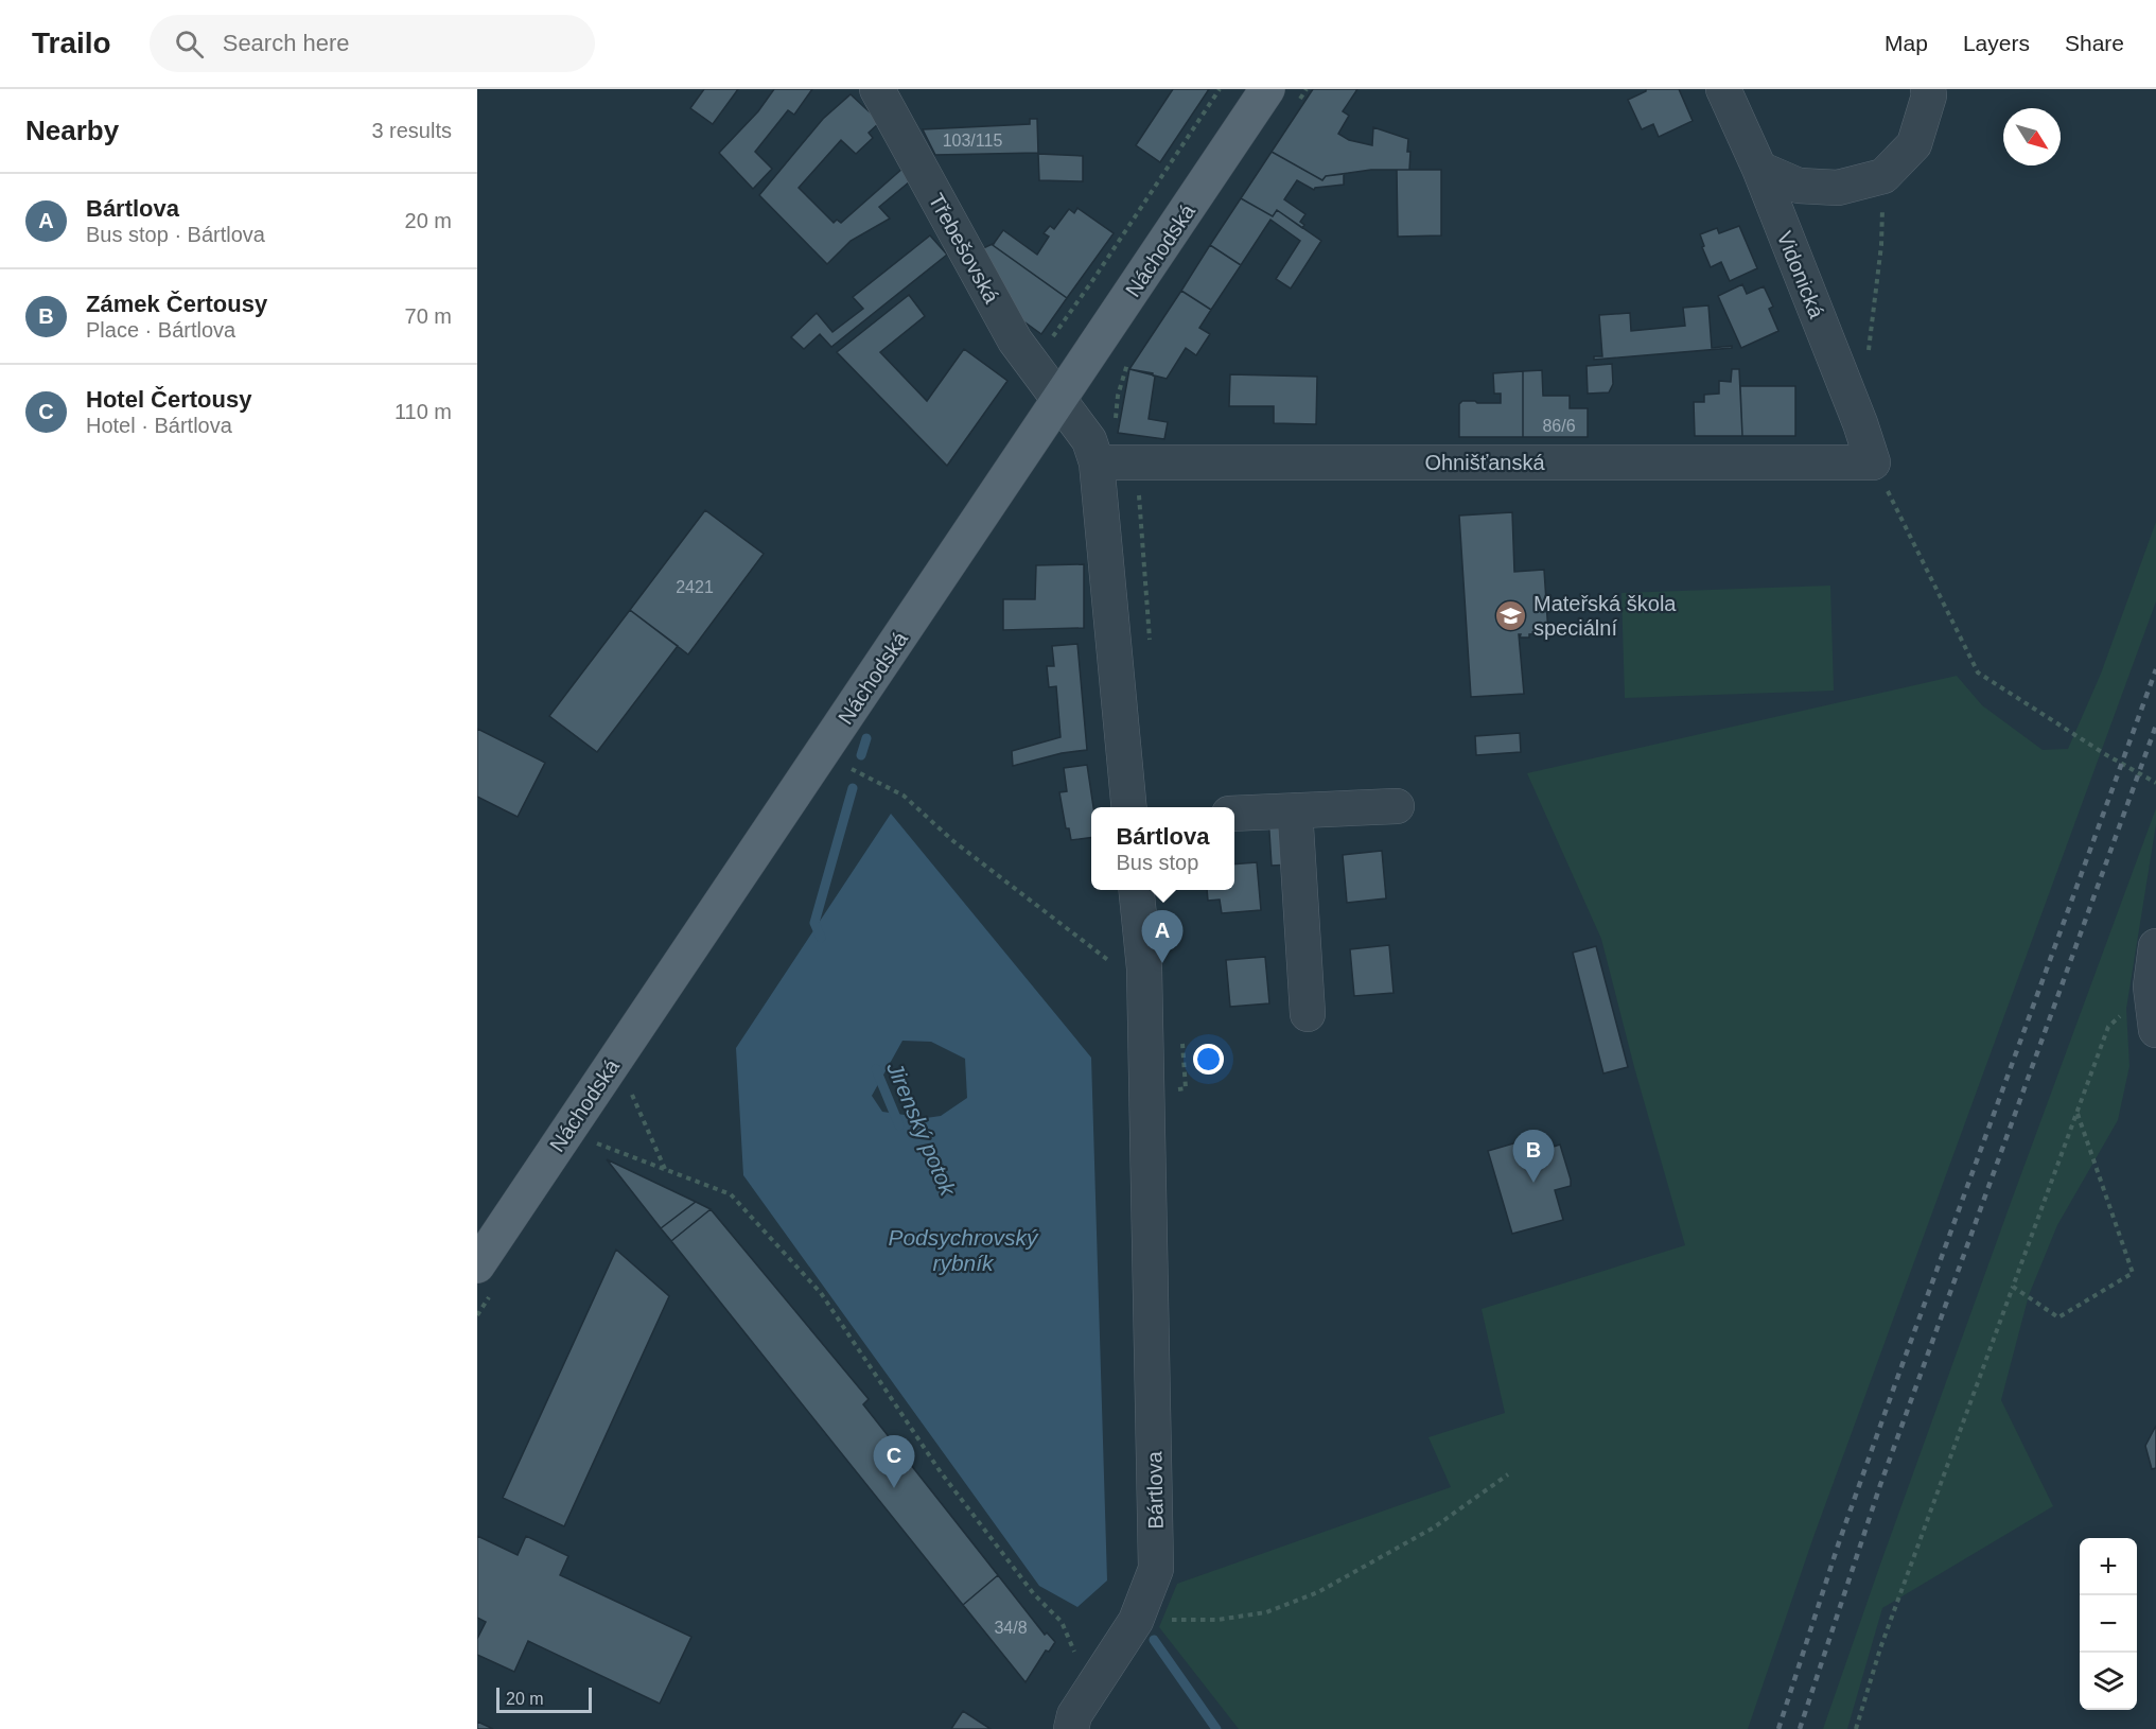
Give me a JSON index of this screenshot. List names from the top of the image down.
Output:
{
  "streets": {
    "main road": ["Náchodská"],
    "street": [
      "Třebešovská",
      "Vidonická",
      "Ohnišťanská",
      "Bártlova"
    ]
  },
  "crossings": [
    ["Třebešovská", "Náchodská"],
    ["Vidonická", "Ohnišťanská"]
  ],
  "water": ["Jirenský potok", "Podsychrovský rybník"],
  "places": {
    "school or university": ["Mateřská škola speciální"]
  },
  "house_numbers": [
    "103/115",
    "86/6",
    "2421",
    "34/8"
  ],
  "scale_bar": "20 m",
  "north": "bottom right",
  "page": {
    "header": "Trailo",
    "search": "Search here",
    "nav": ["Map", "Layers", "Share"],
    "heading": ["Nearby", "3 results"],
    "list": [
      {
        "mark": "A",
        "name": "Bártlova",
        "note": "Bus stop · Bártlova",
        "value": "20 m"
      },
      {
        "mark": "B",
        "name": "Zámek Čertousy",
        "note": "Place · Bártlova",
        "value": "70 m"
      },
      {
        "mark": "C",
        "name": "Hotel Čertousy",
        "note": "Hotel · Bártlova",
        "value": "110 m"
      }
    ],
    "popup": ["Bártlova", "Bus stop"],
    "pins": ["A", "B", "C"],
    "map_buttons": ["+", "−"],
    "scale": "20 m"
  }
}
